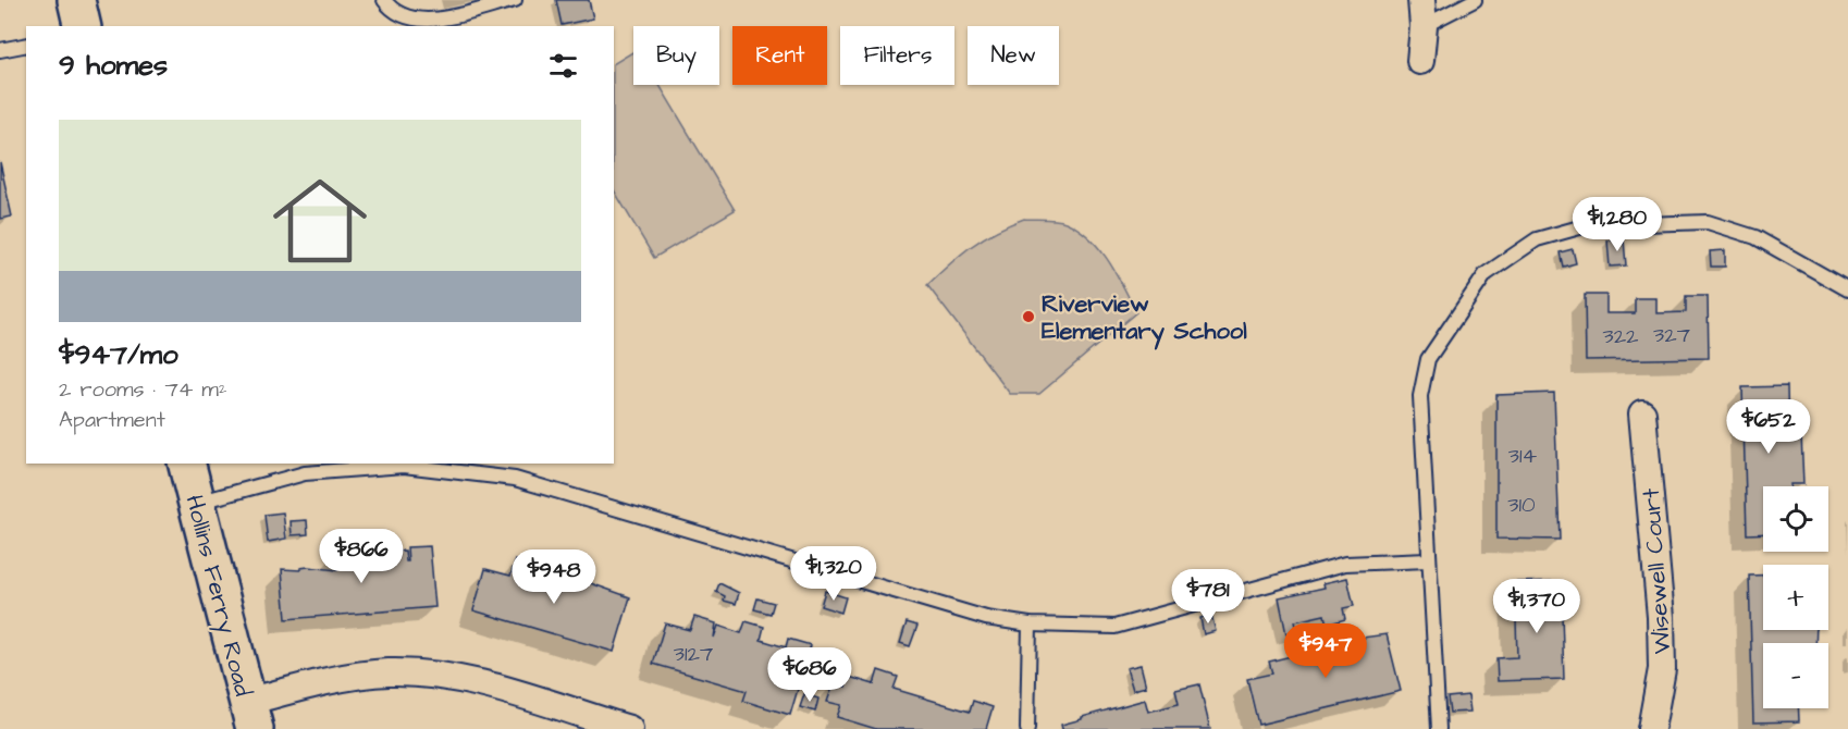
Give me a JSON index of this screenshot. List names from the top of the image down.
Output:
{
  "streets": {
    "street": ["Wisewell Court", "Hollins Ferry Road"]
  },
  "places": ["Riverview Elementary School"],
  "house_numbers": [
    "327",
    "322",
    "314",
    "310",
    "3127"
  ],
  "page": {
    "chip": [
      "Buy",
      "Rent",
      "Filters",
      "New"
    ],
    "heading": "9 homes",
    "list": [
      {
        "name": "$947/mo",
        "note": "2 rooms · 74 m² · Apartment"
      }
    ],
    "price": [
      "$1,280",
      "$652",
      "$866",
      "$1,320",
      "$948",
      "$781",
      "$1,370",
      "$947",
      "$686"
    ],
    "map_buttons": ["+", "−"]
  }
}
